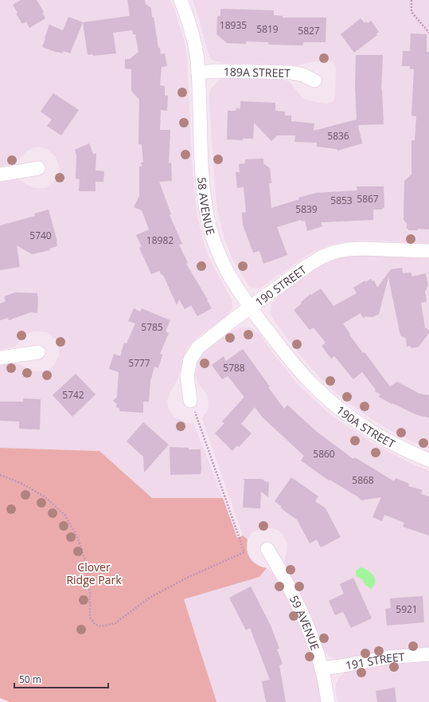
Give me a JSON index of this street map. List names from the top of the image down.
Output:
{
  "streets": {
    "street": [
      "189A STREET",
      "58 AVENUE",
      "190 STREET",
      "190A STREET",
      "59 AVENUE",
      "191 STREET"
    ]
  },
  "crossings": [
    ["189A STREET", "58 AVENUE"],
    ["58 AVENUE", "190 STREET"],
    ["58 AVENUE", "190A STREET"],
    ["59 AVENUE", "191 STREET"]
  ],
  "parks": ["Clover Ridge Park"],
  "house_numbers": [
    "18935",
    "5819",
    "5827",
    "5836",
    "5867",
    "5853",
    "5839",
    "5740",
    "18982",
    "5785",
    "5777",
    "5788",
    "5742",
    "5860",
    "5868",
    "5921"
  ],
  "scale_bar": "50 m"
}
